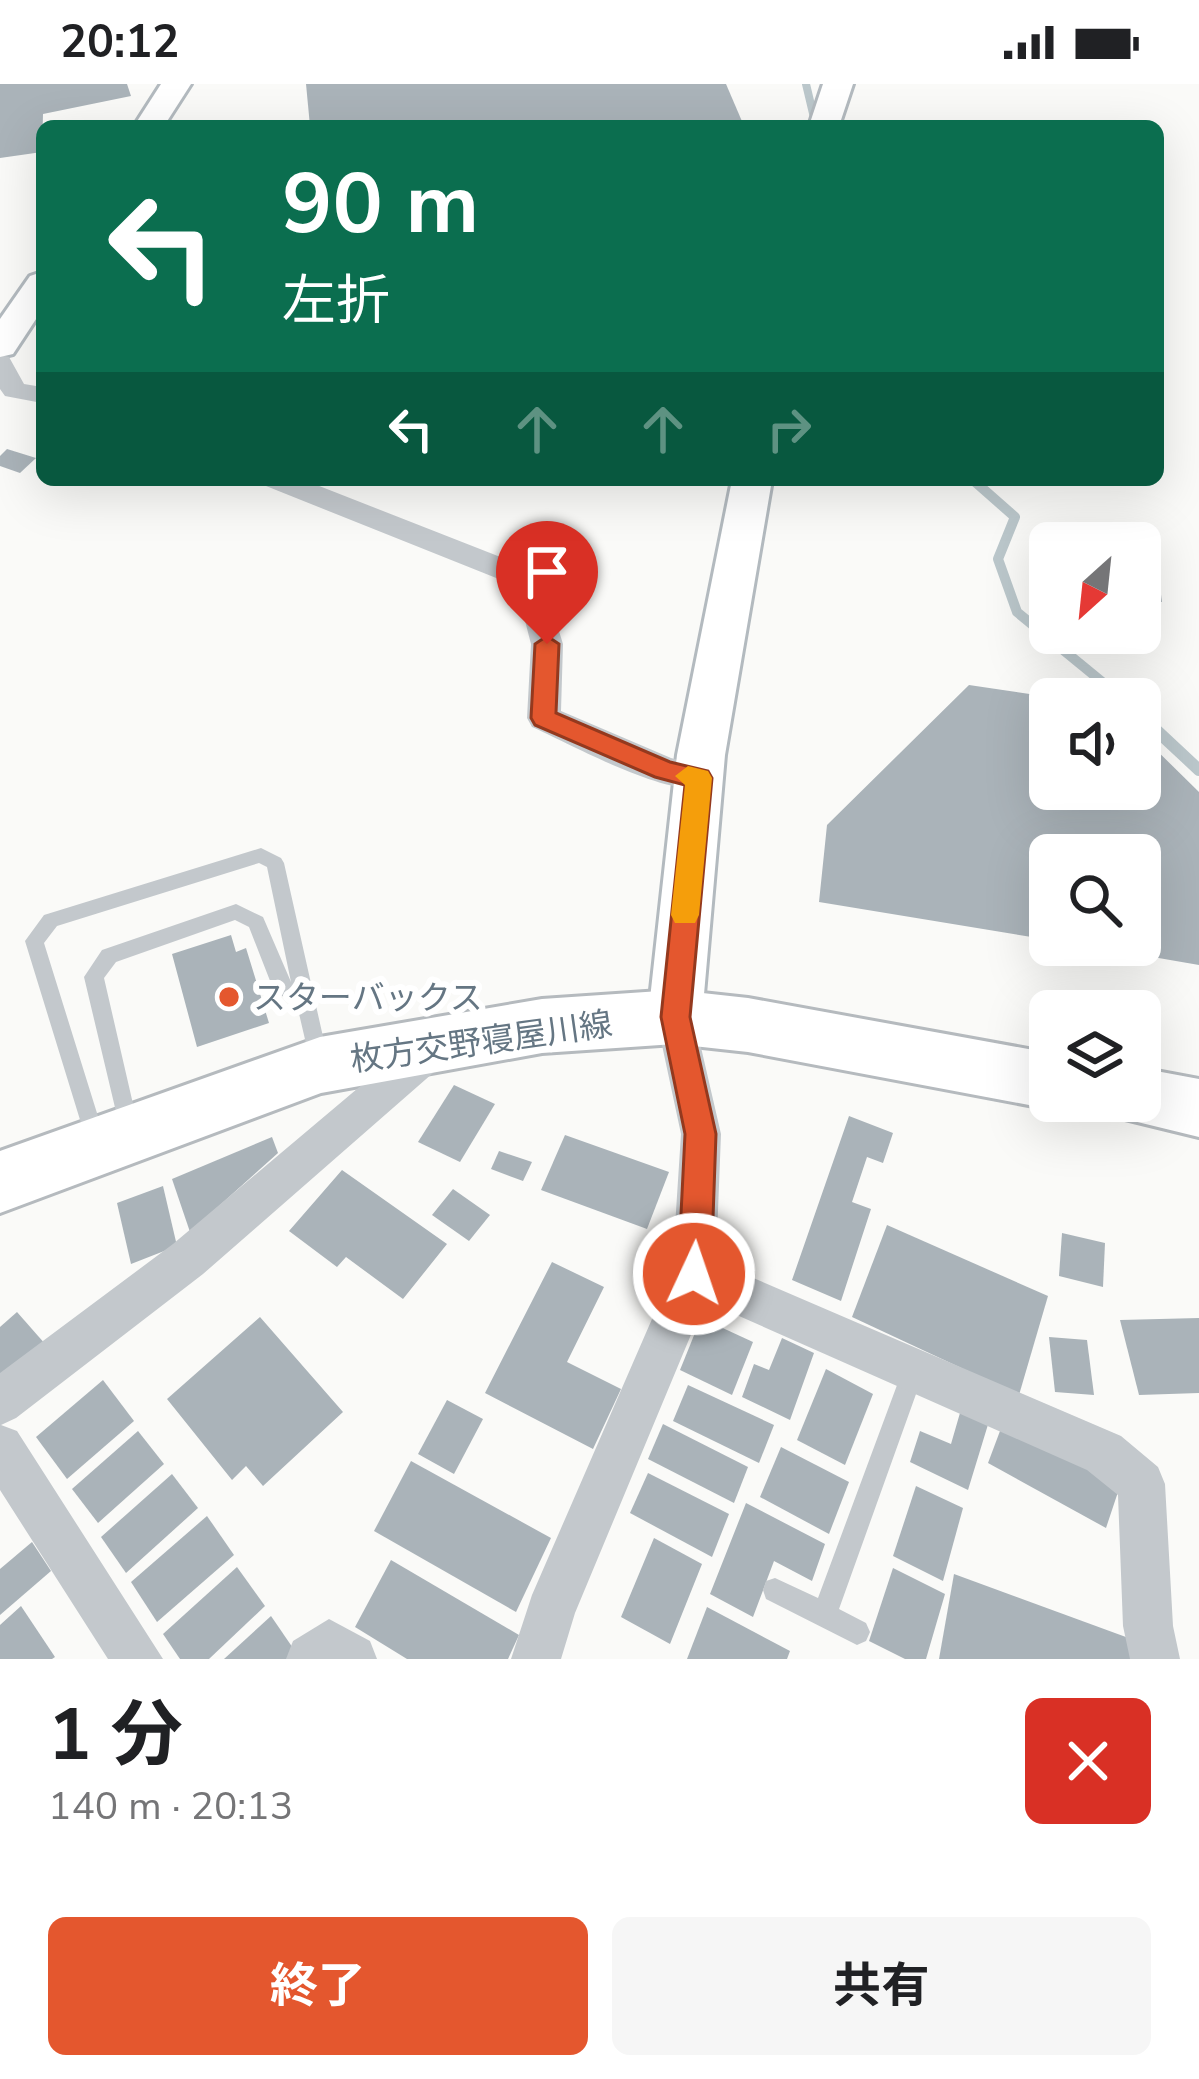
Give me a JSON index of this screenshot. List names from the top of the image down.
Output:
{
  "streets": {
    "main road": ["枚方交野寝屋川線"]
  },
  "places": ["スターバックス"],
  "north": "bottom left",
  "page": {
    "status": "20:12",
    "turn": ["90 m", "左折"],
    "heading": ["1 分", "140 m · 20:13"],
    "buttons": ["終了", "共有"]
  }
}
